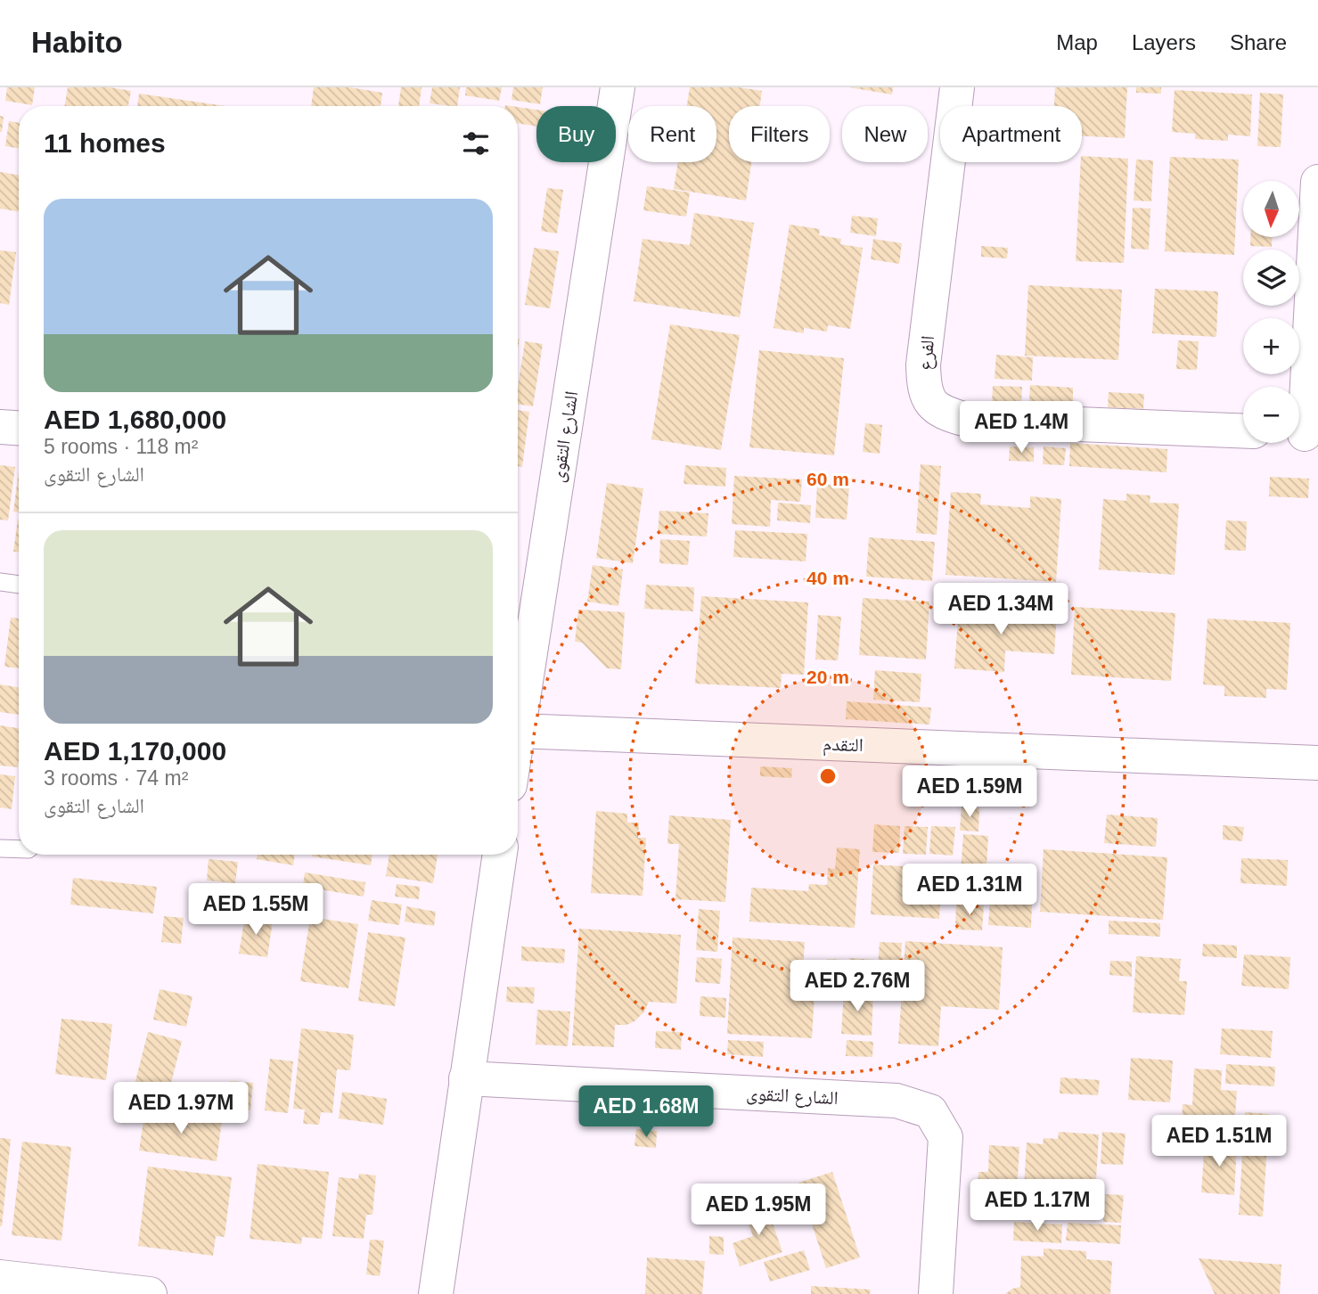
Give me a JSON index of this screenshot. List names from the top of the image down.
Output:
{
  "streets": {
    "street": ["الفرع", "الشارع التقوى", "التقدم"]
  },
  "crossings": [
    ["الشارع التقوى", "التقدم"]
  ],
  "north": "bottom",
  "page": {
    "header": "Habito",
    "nav": ["Map", "Layers", "Share"],
    "chip": [
      "Buy",
      "Rent",
      "Filters",
      "New",
      "Apartment"
    ],
    "heading": "11 homes",
    "map_buttons": ["+", "−"],
    "list": [
      {
        "name": "AED 1,680,000",
        "note": "5 rooms · 118 m² · الشارع التقوى"
      },
      {
        "name": "AED 1,170,000",
        "note": "3 rooms · 74 m² · الشارع التقوى"
      }
    ],
    "price": [
      "AED 1.4M",
      "AED 1.34M",
      "AED 1.59M",
      "AED 1.31M",
      "AED 1.55M",
      "AED 2.76M",
      "AED 1.97M",
      "AED 1.68M",
      "AED 1.51M",
      "AED 1.17M",
      "AED 1.95M"
    ]
  },
  "rings": ["60 m", "40 m", "20 m"]
}
